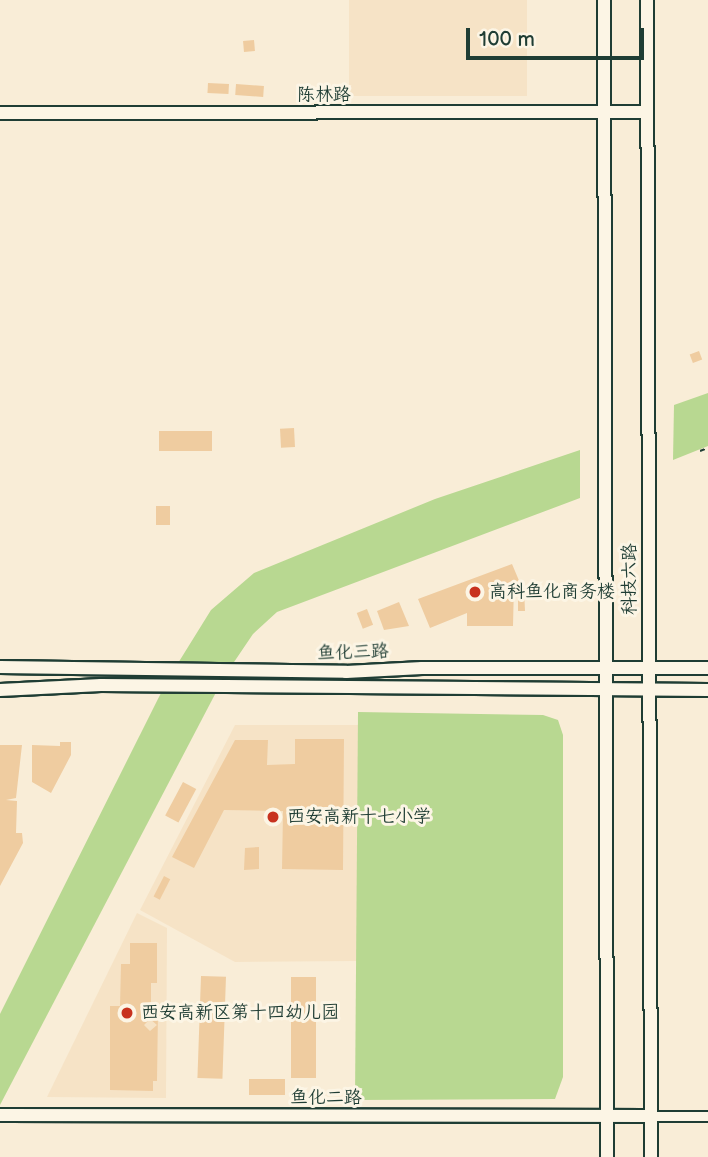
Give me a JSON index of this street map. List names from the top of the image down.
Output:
{
  "streets": {
    "street": [
      "陈林路",
      "科技六路",
      "鱼化三路",
      "鱼化二路"
    ]
  },
  "crossings": [
    ["陈林路", "科技六路"],
    ["科技六路", "鱼化三路"],
    ["科技六路", "鱼化二路"]
  ],
  "places": ["高科鱼化商务楼", "西安高新十七小学", "西安高新区第十四幼儿园"],
  "scale_bar": "100 m"
}
